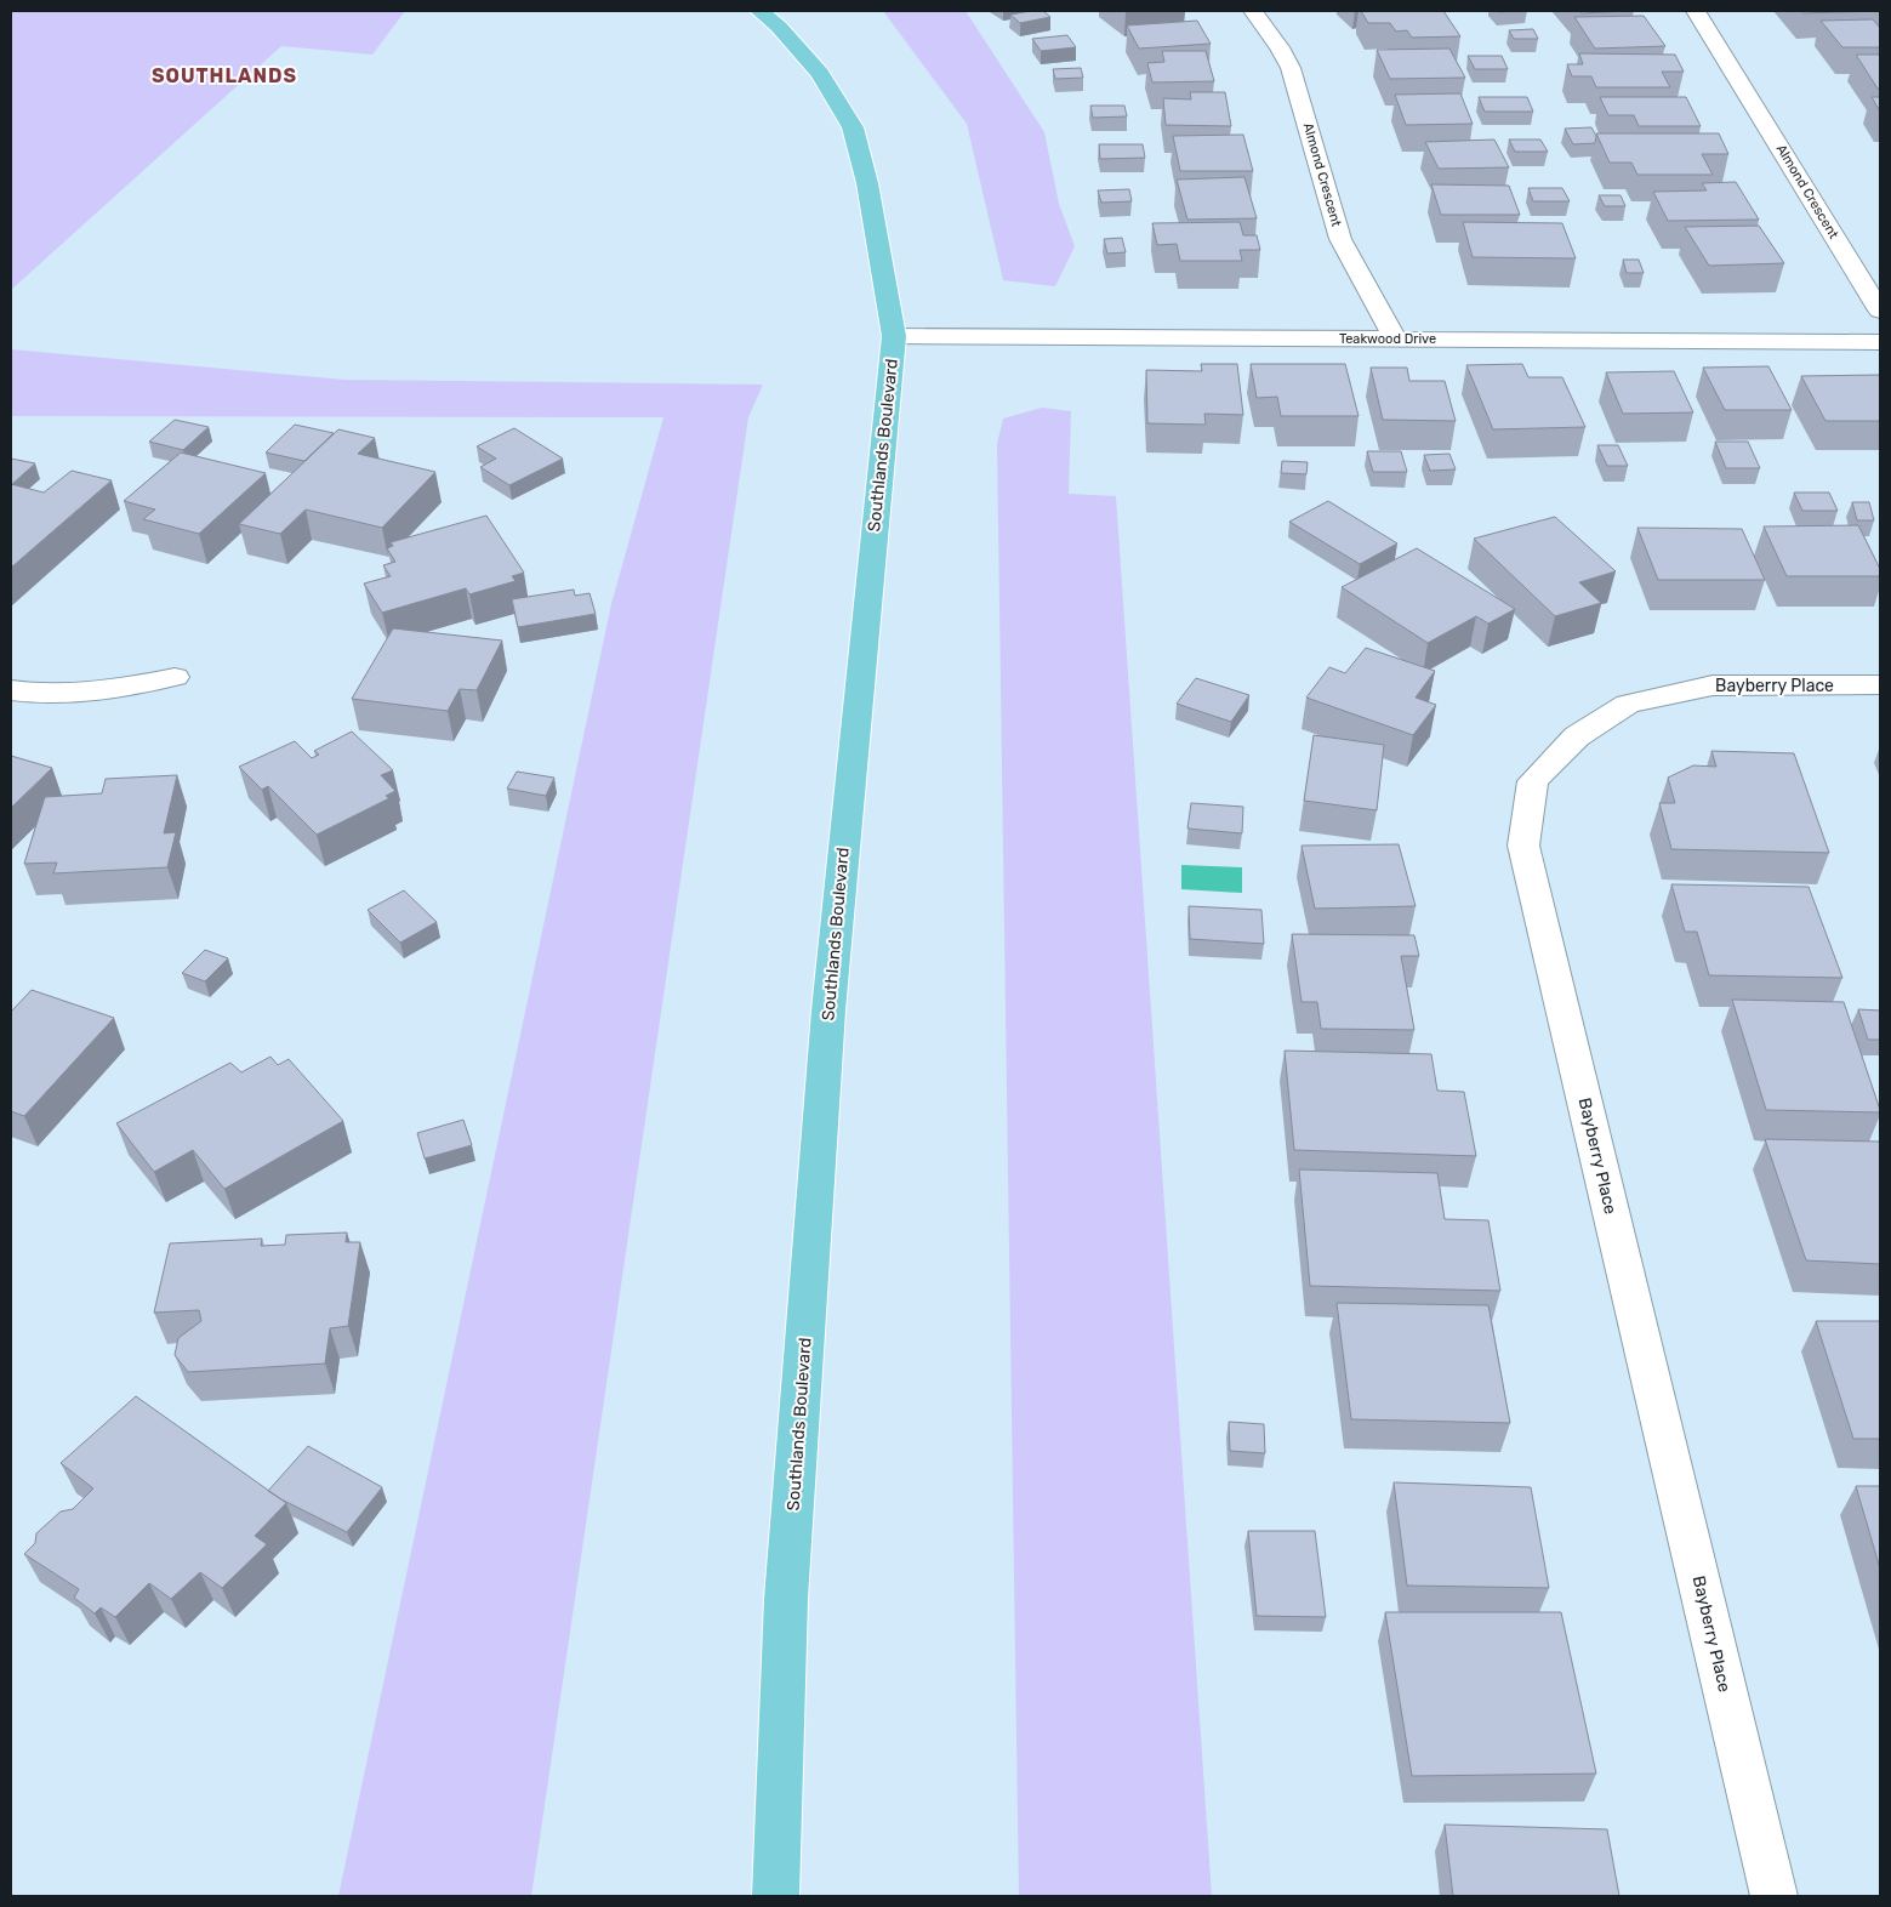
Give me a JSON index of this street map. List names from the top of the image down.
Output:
{
  "streets": {
    "main road": ["Southlands Boulevard"],
    "street": ["Almond Crescent", "Teakwood Drive", "Bayberry Place"]
  },
  "crossings": [
    ["Almond Crescent", "Teakwood Drive"],
    ["Teakwood Drive", "Southlands Boulevard"]
  ],
  "districts": ["SOUTHLANDS"]
}
